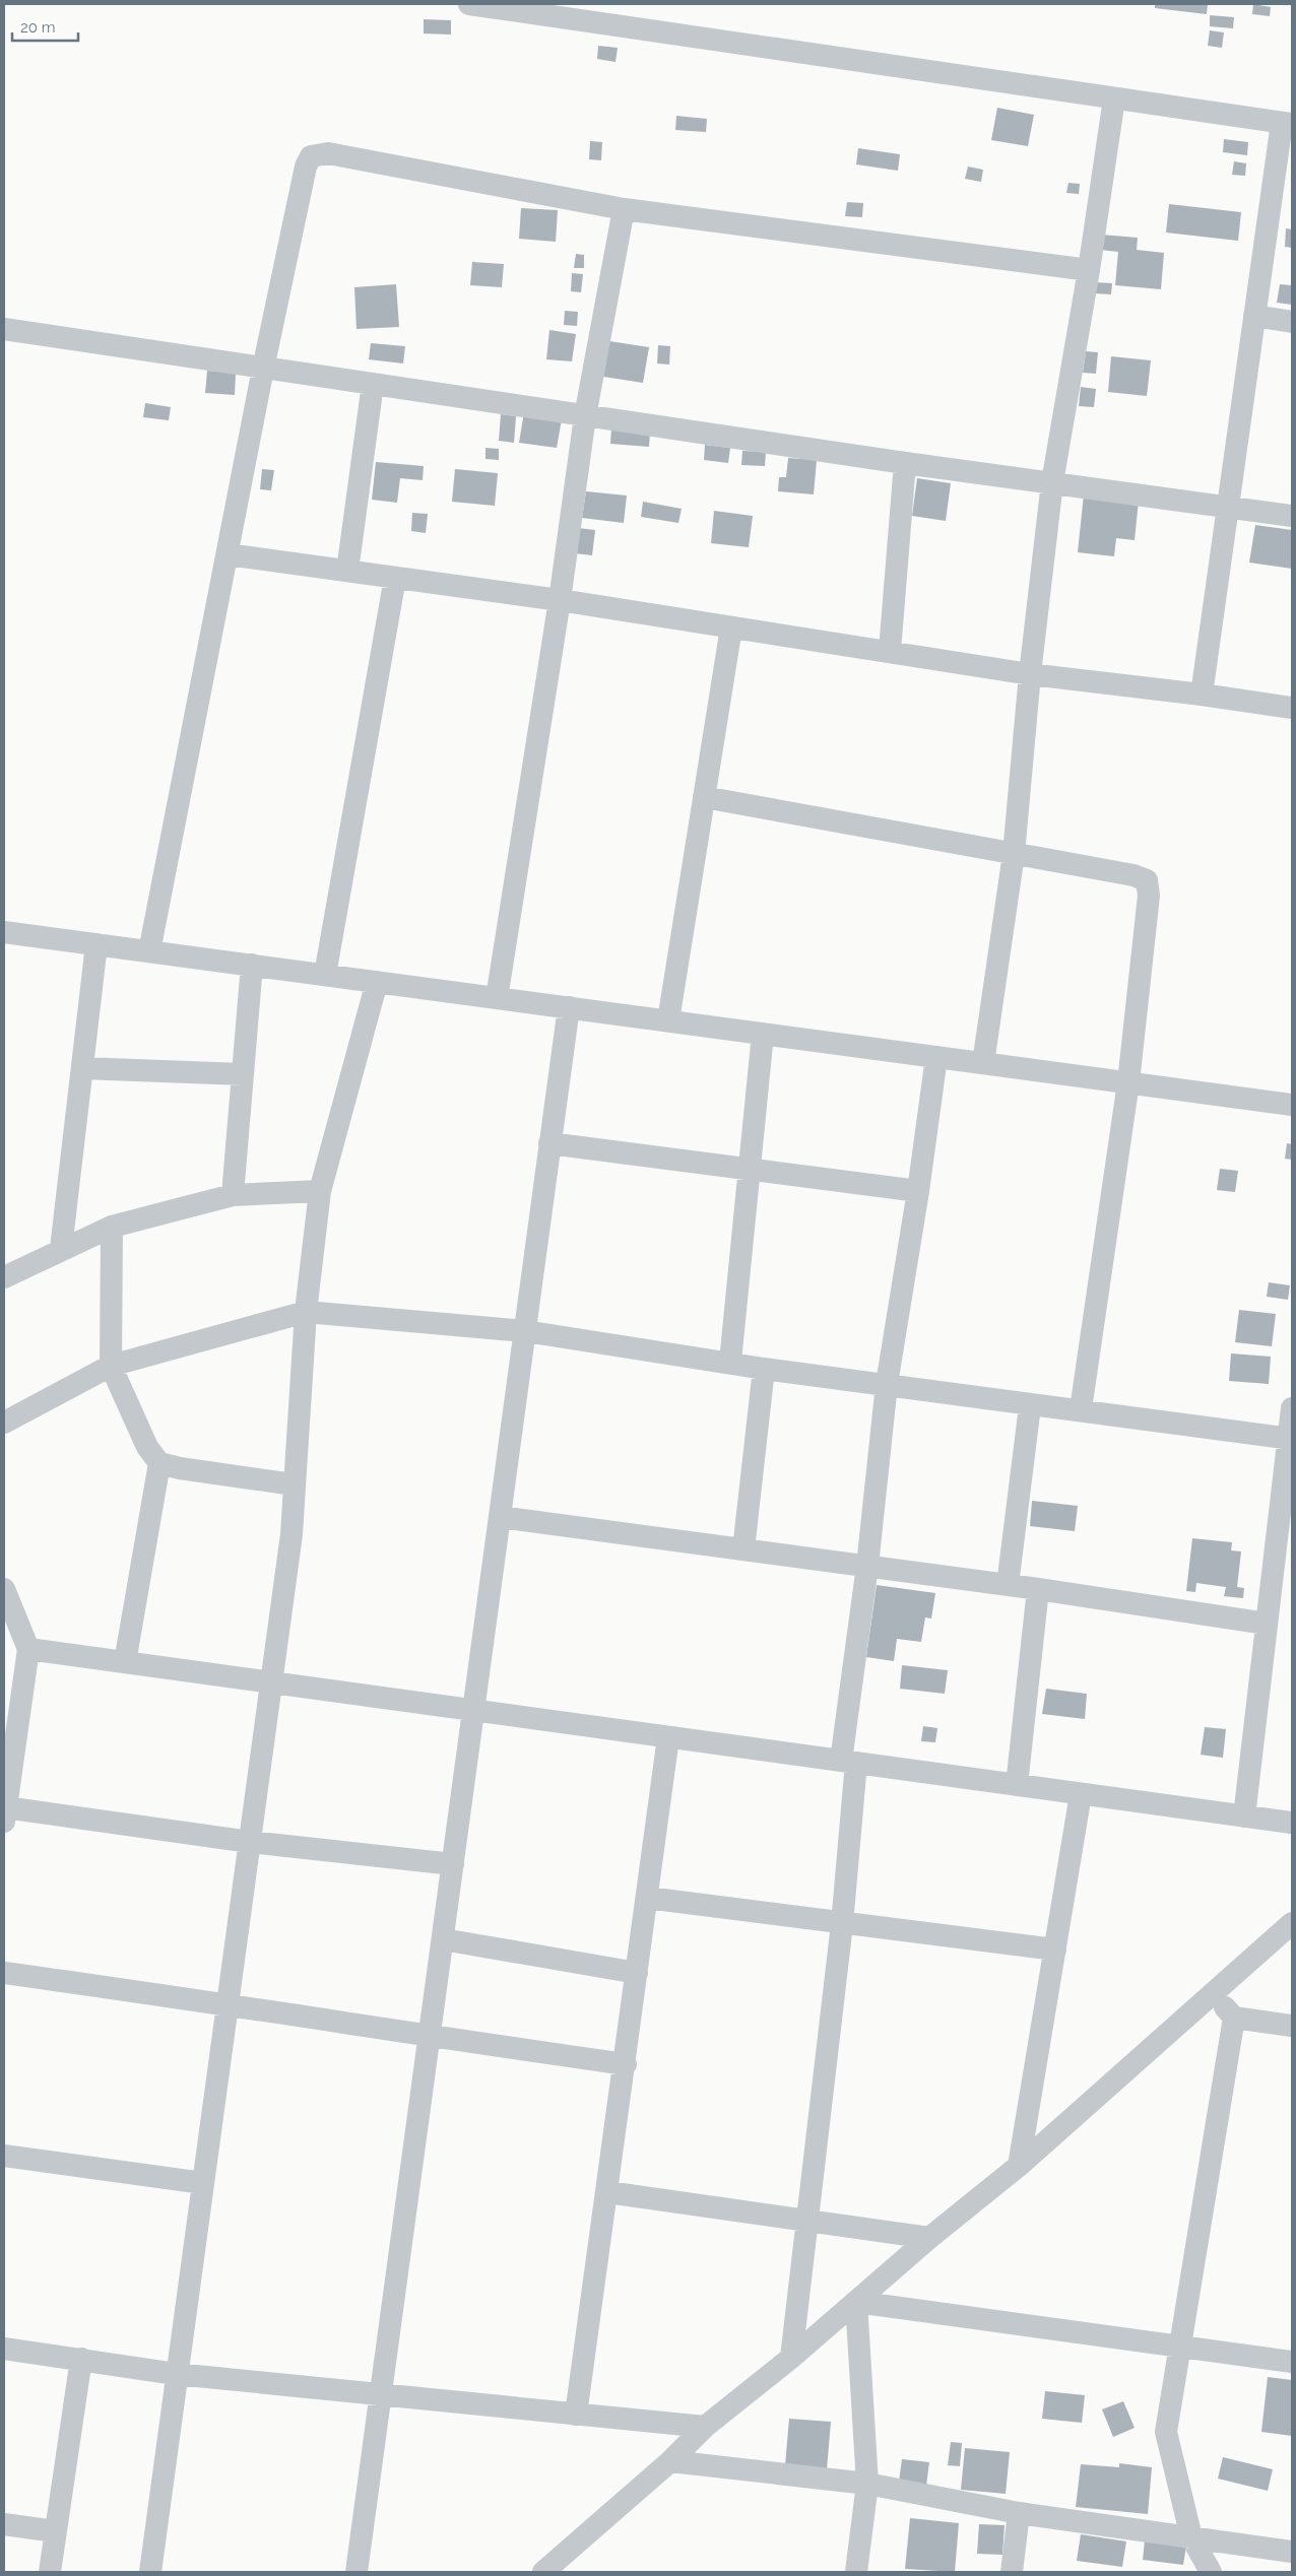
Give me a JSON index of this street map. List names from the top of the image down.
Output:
{
  "scale_bar": "20 m"
}
